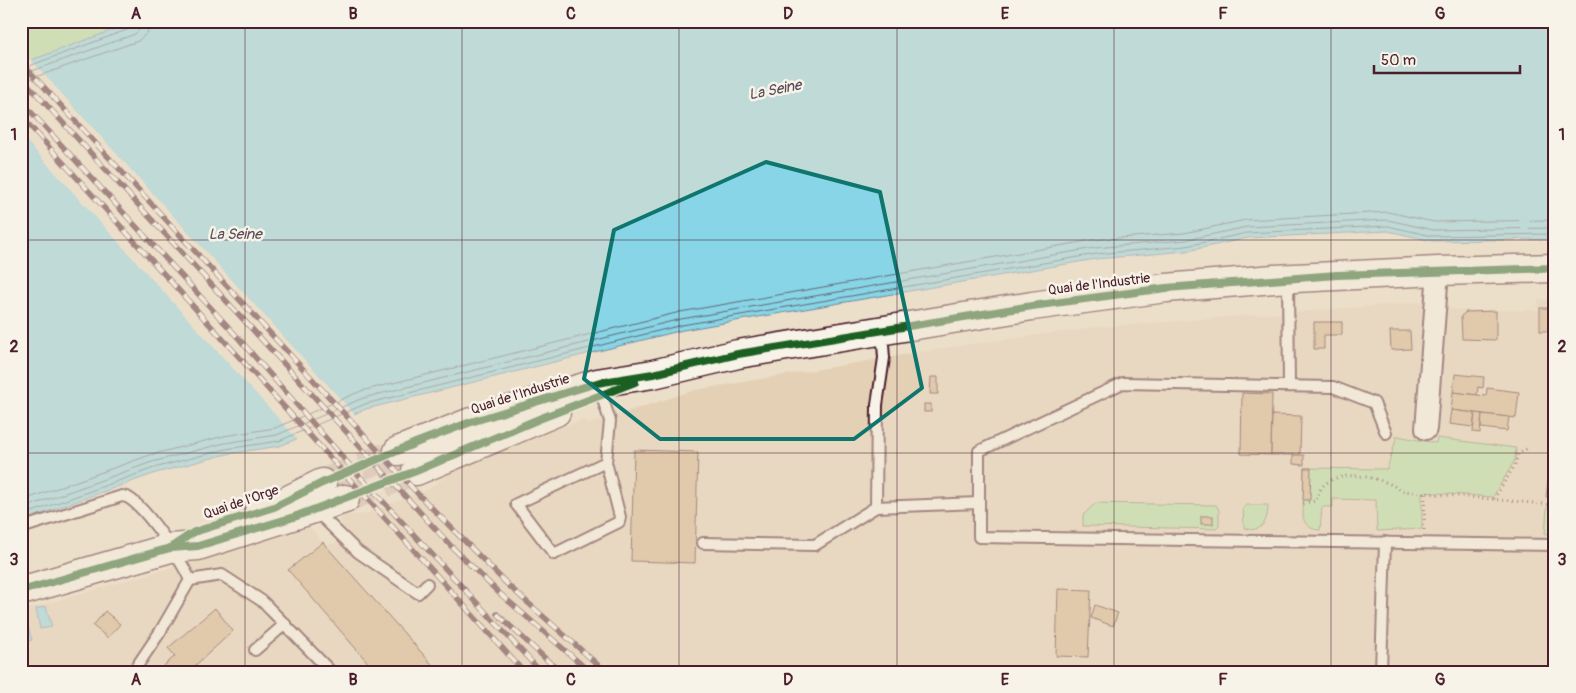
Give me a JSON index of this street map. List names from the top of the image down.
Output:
{
  "streets": {
    "main road": ["Quai de l'Industrie", "Quai de l'Orge"]
  },
  "water": ["La Seine"],
  "scale_bar": "50 m",
  "grid": {
    "columns": [
      "A",
      "B",
      "C",
      "D",
      "E",
      "F",
      "G"
    ],
    "rows": ["1", "2", "3"]
  }
}
